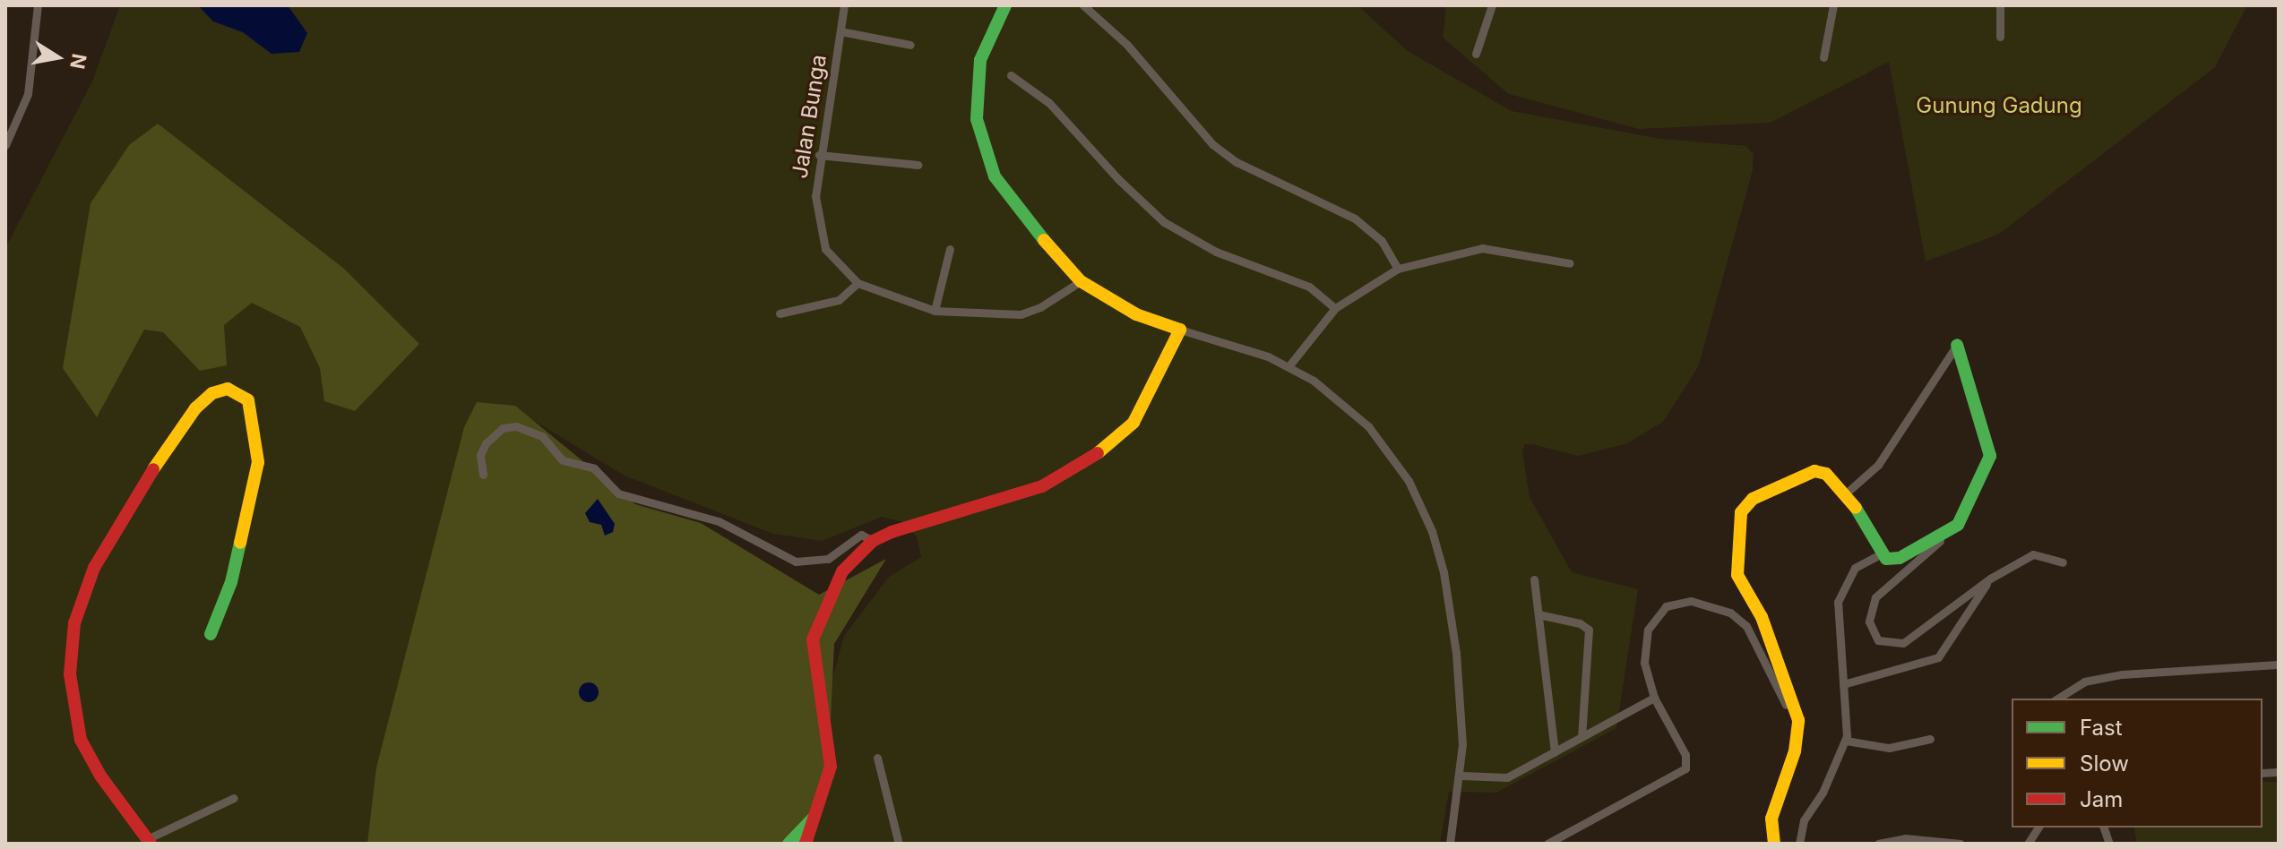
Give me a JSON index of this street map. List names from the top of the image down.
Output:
{
  "streets": {
    "street": ["Jalan Bunga"]
  },
  "parks": ["Gunung Gadung"],
  "legend": ["Fast", "Slow", "Jam"],
  "north": "right"
}
